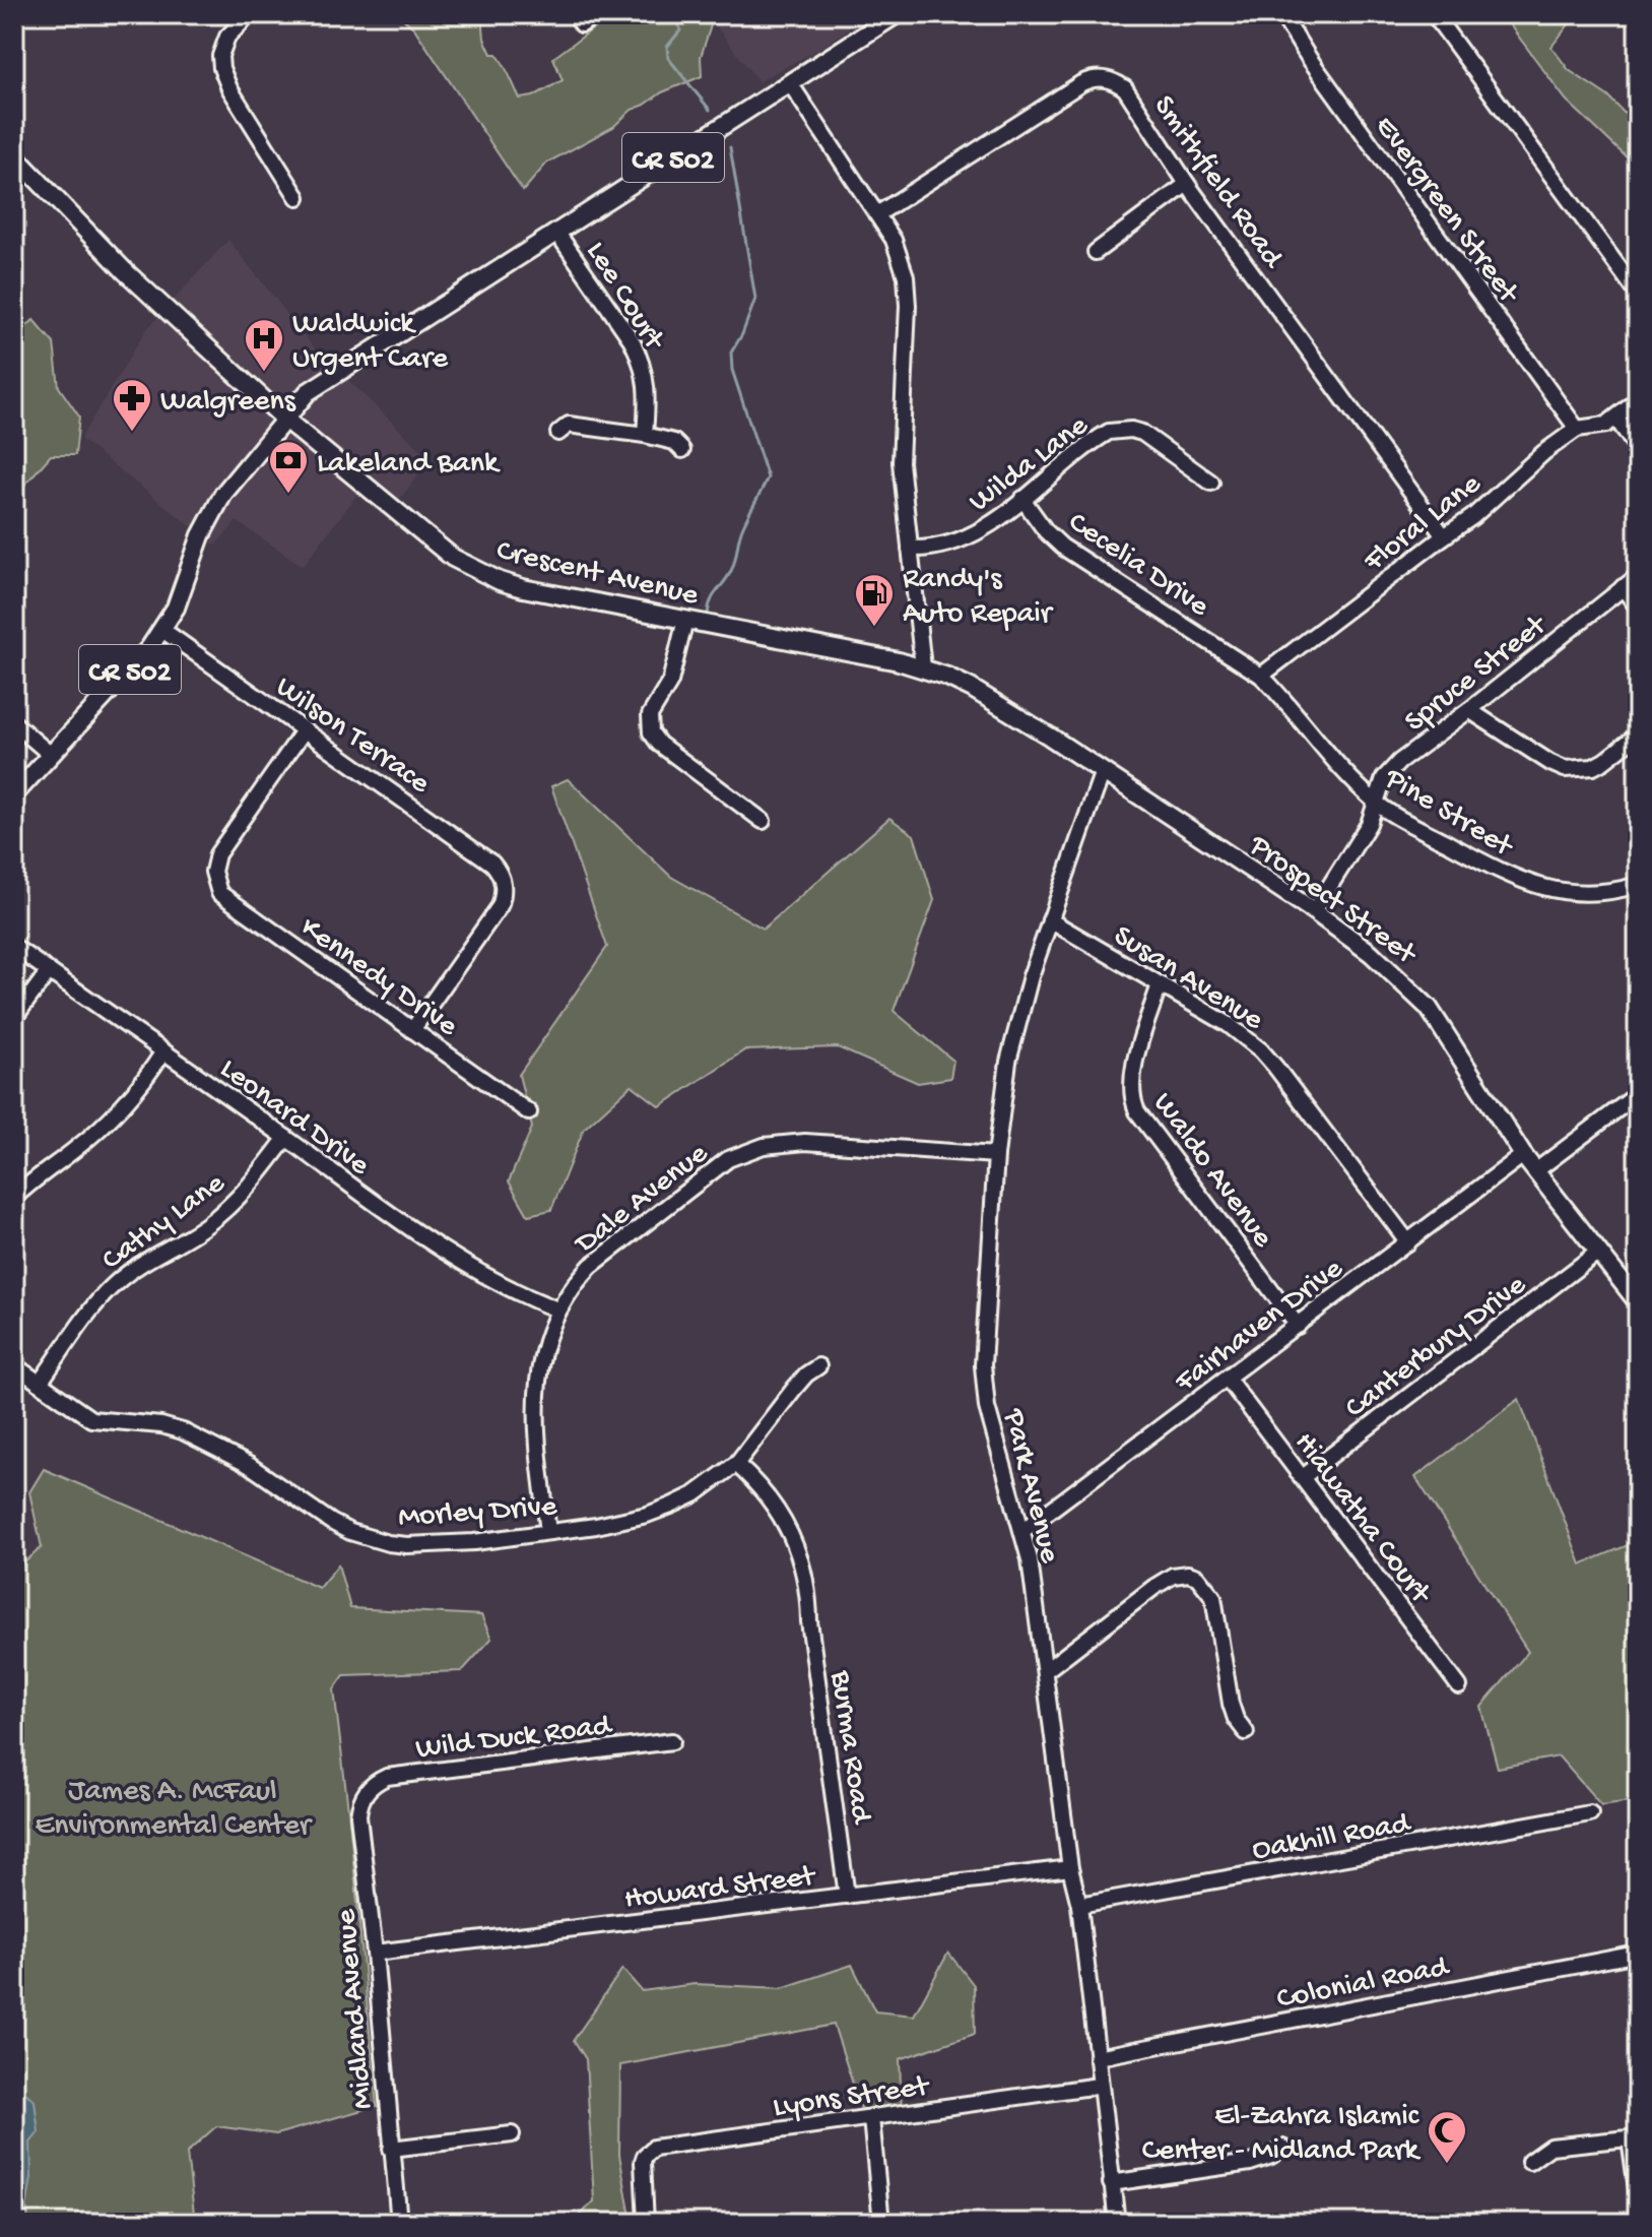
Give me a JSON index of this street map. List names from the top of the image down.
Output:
{
  "streets": {
    "main road": ["CR 502", "Crescent Avenue", "Prospect Street"],
    "street": [
      "Smithfield Road",
      "Evergreen Street",
      "Lee Court",
      "Wilda Lane",
      "Floral Lane",
      "Cecelia Drive",
      "Spruce Street",
      "Wilson Terrace",
      "Pine Street",
      "Kennedy Drive",
      "Susan Avenue",
      "Leonard Drive",
      "Waldo Avenue",
      "Dale Avenue",
      "Cathy Lane",
      "Fairhaven Drive",
      "Canterbury Drive",
      "Park Avenue",
      "Morley Drive",
      "Hiawatha Court",
      "Wild Duck Road",
      "Burma Road",
      "Oakhill Road",
      "Howard Street",
      "Colonial Road",
      "Midland Avenue",
      "Lyons Street"
    ]
  },
  "crossings": [
    ["CR 502", "Lee Court"],
    ["CR 502", "Crescent Avenue"],
    ["CR 502", "Wilson Terrace"],
    ["Smithfield Road", "Floral Lane"],
    ["Evergreen Street", "Floral Lane"],
    ["Wilda Lane", "Cecelia Drive"],
    ["Floral Lane", "Pine Street"],
    ["Cecelia Drive", "Pine Street"],
    ["Crescent Avenue", "Prospect Street"],
    ["Crescent Avenue", "Park Avenue"],
    ["Spruce Street", "Pine Street"],
    ["Spruce Street", "Prospect Street"],
    ["Wilson Terrace", "Kennedy Drive"],
    ["Prospect Street", "Fairhaven Drive"],
    ["Prospect Street", "Canterbury Drive"],
    ["Prospect Street", "Park Avenue"],
    ["Susan Avenue", "Waldo Avenue"],
    ["Susan Avenue", "Fairhaven Drive"],
    ["Susan Avenue", "Park Avenue"],
    ["Leonard Drive", "Dale Avenue"],
    ["Leonard Drive", "Cathy Lane"],
    ["Waldo Avenue", "Fairhaven Drive"],
    ["Dale Avenue", "Park Avenue"],
    ["Dale Avenue", "Morley Drive"],
    ["Cathy Lane", "Morley Drive"],
    ["Fairhaven Drive", "Park Avenue"],
    ["Fairhaven Drive", "Hiawatha Court"],
    ["Canterbury Drive", "Hiawatha Court"],
    ["Park Avenue", "Oakhill Road"],
    ["Park Avenue", "Howard Street"],
    ["Park Avenue", "Colonial Road"],
    ["Park Avenue", "Lyons Street"],
    ["Morley Drive", "Burma Road"],
    ["Wild Duck Road", "Midland Avenue"],
    ["Burma Road", "Howard Street"],
    ["Howard Street", "Midland Avenue"]
  ],
  "parks": ["James A. McFaul Environmental Center"],
  "places": {
    "hospital": ["Waldwick Urgent Care"],
    "pharmacy": ["Walgreens"],
    "bank": ["Lakeland Bank"],
    "fuel station": ["Randy's Auto Repair"],
    "mosque": ["El-Zahra Islamic Center - Midland Park"]
  }
}
